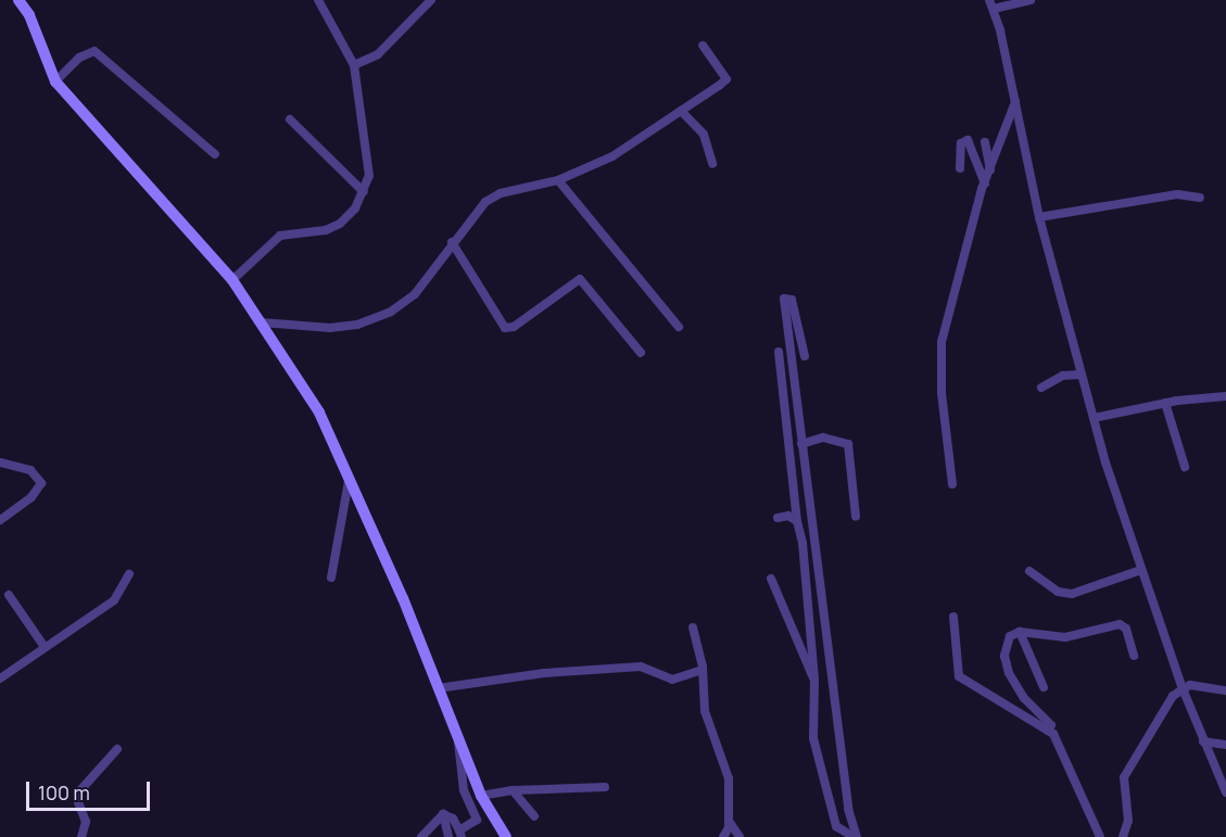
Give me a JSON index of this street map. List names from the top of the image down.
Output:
{
  "scale_bar": "100 m"
}
